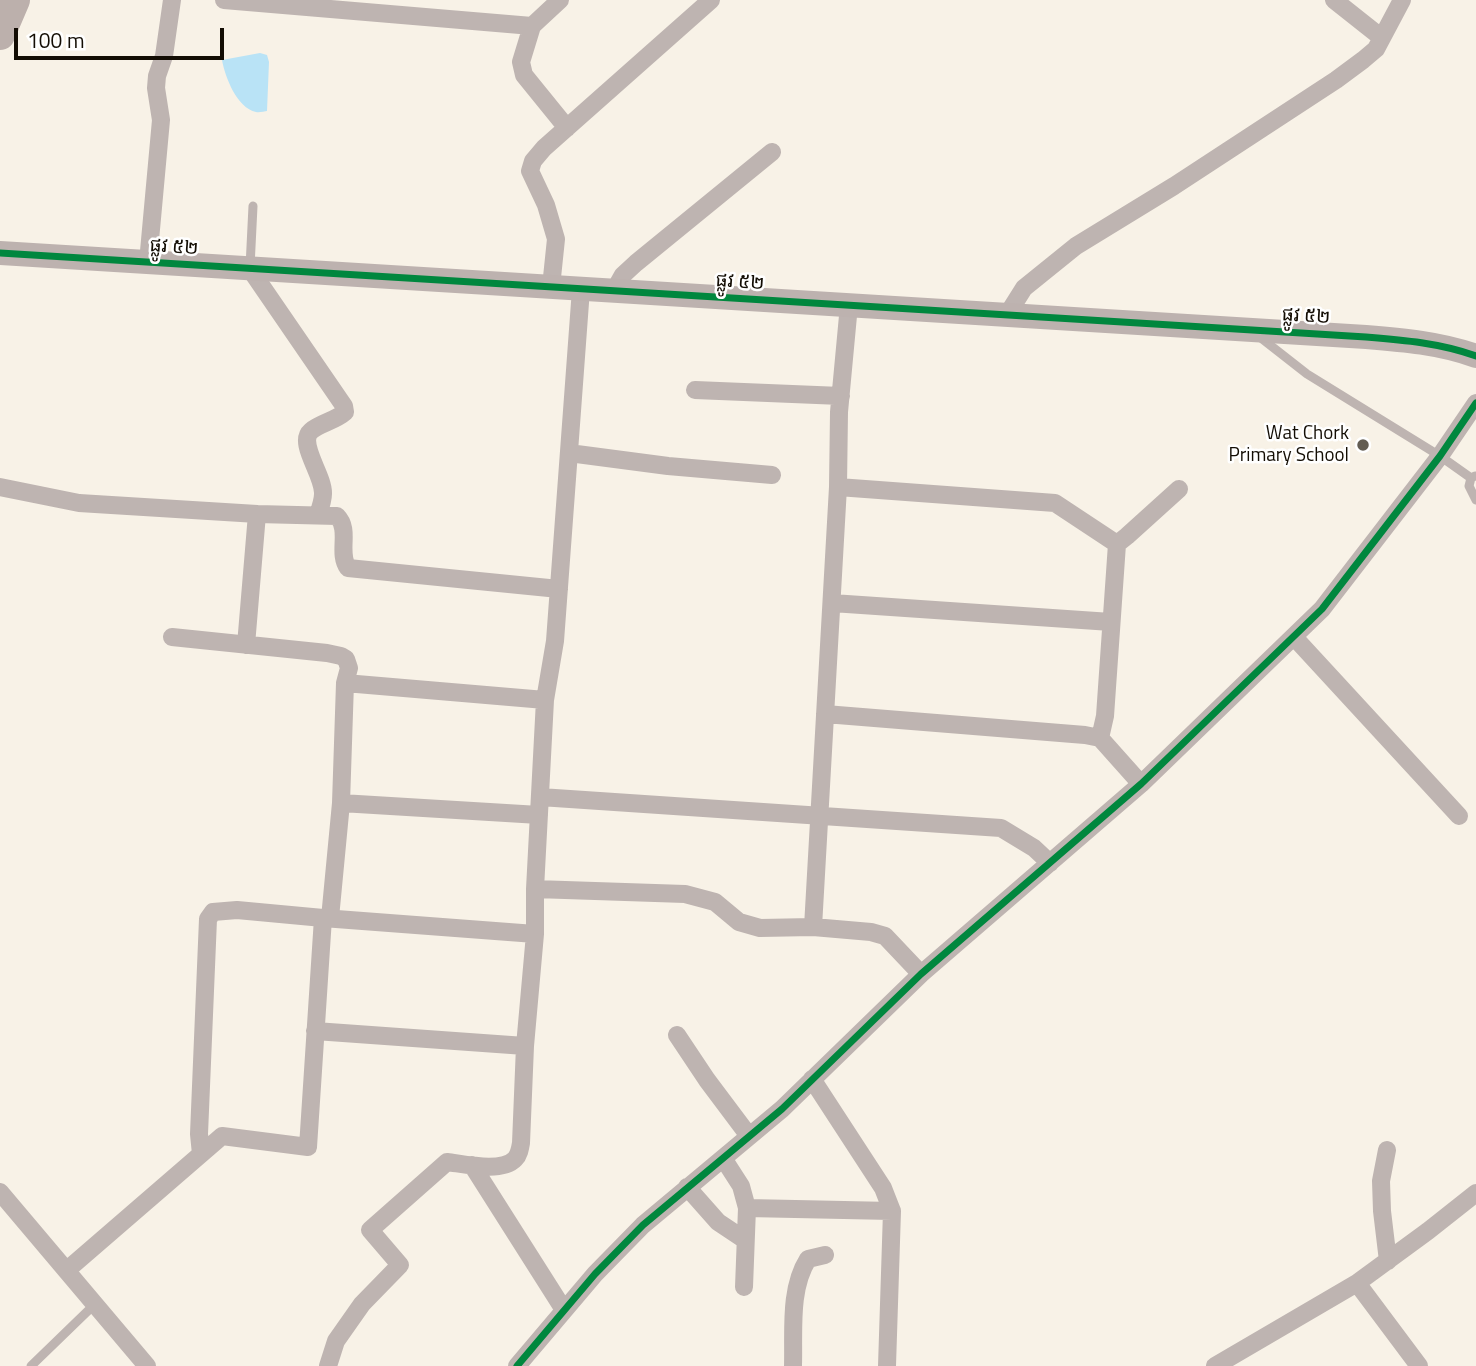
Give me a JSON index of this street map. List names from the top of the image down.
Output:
{
  "streets": {
    "street": ["ផ្លូវ ៥២"]
  },
  "places": ["Wat Chork Primary School"],
  "scale_bar": "100 m"
}
